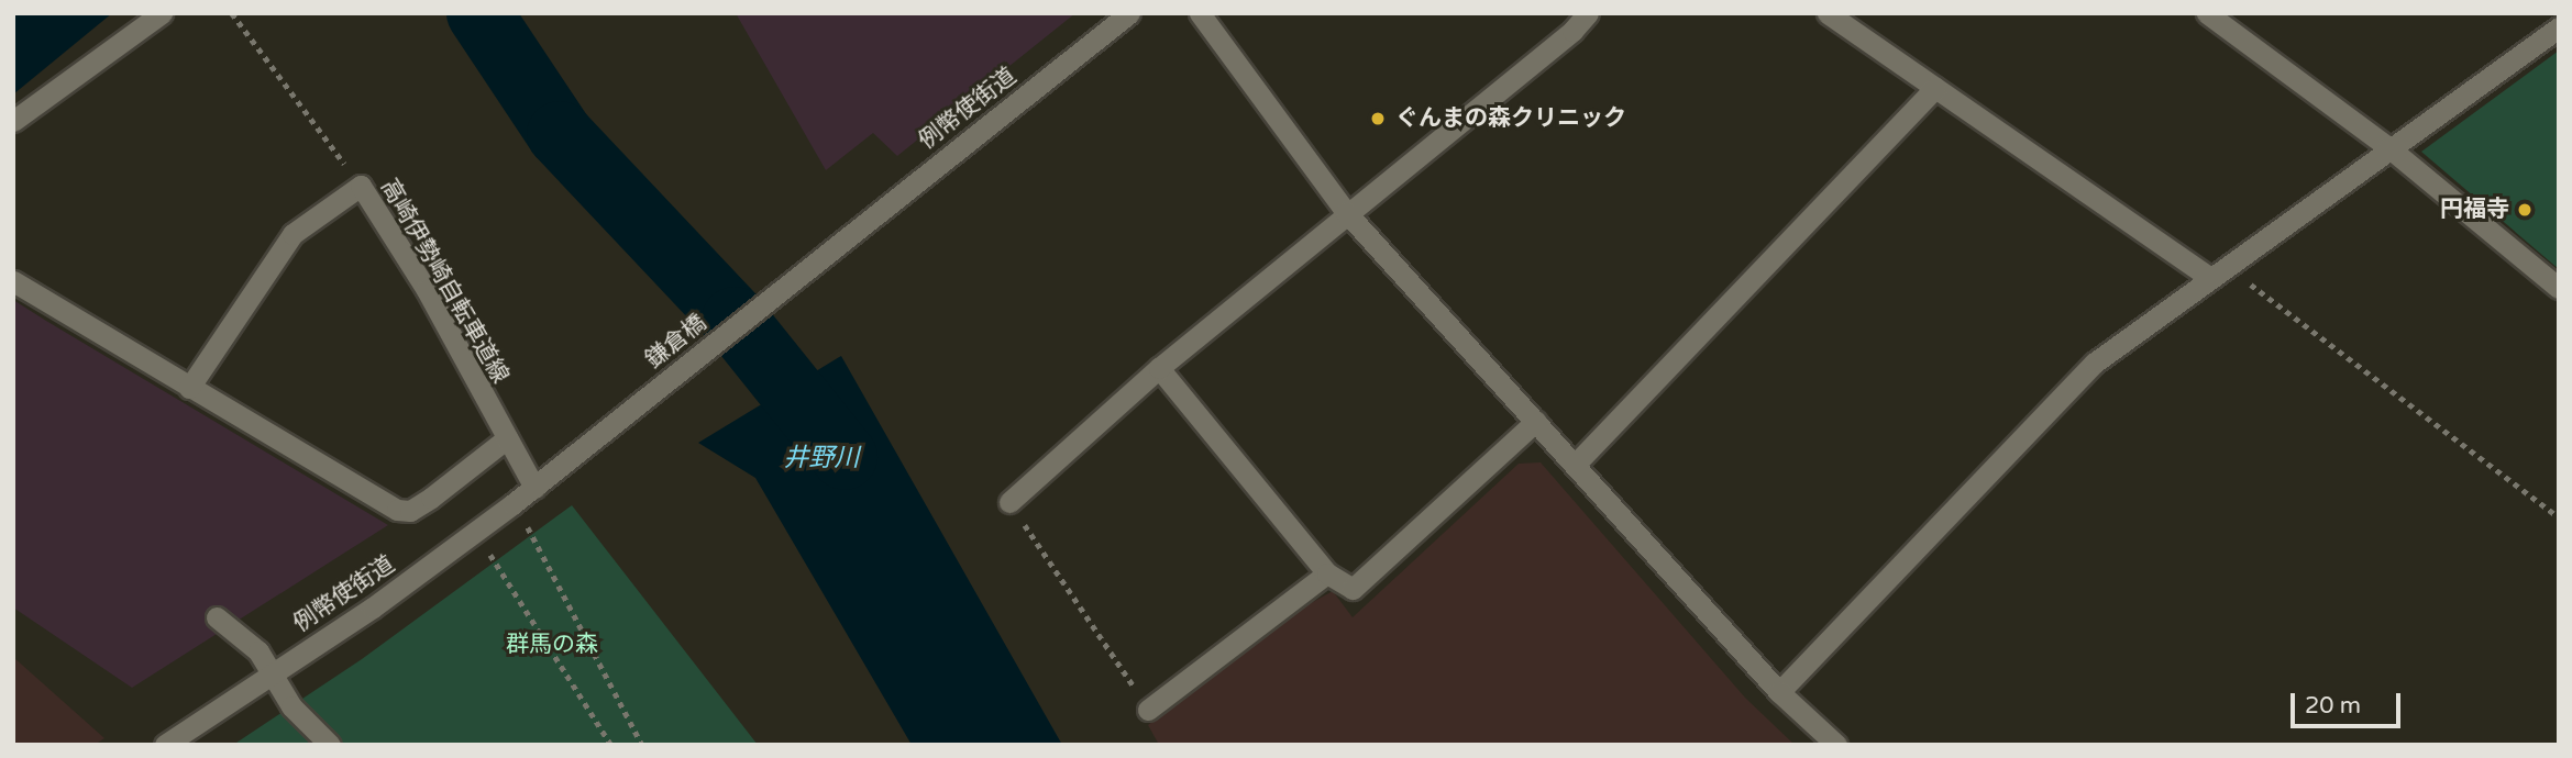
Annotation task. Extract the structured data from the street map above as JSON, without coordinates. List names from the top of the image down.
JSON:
{
  "streets": {
    "street": ["例幣使街道", "高崎伊勢崎自転車道線", "鎌倉橋"]
  },
  "crossings": [
    ["例幣使街道", "高崎伊勢崎自転車道線"],
    ["例幣使街道", "鎌倉橋"],
    ["高崎伊勢崎自転車道線", "鎌倉橋"]
  ],
  "water": ["井野川"],
  "parks": ["群馬の森"],
  "places": ["ぐんまの森クリニック", "円福寺"],
  "scale_bar": "20 m"
}
